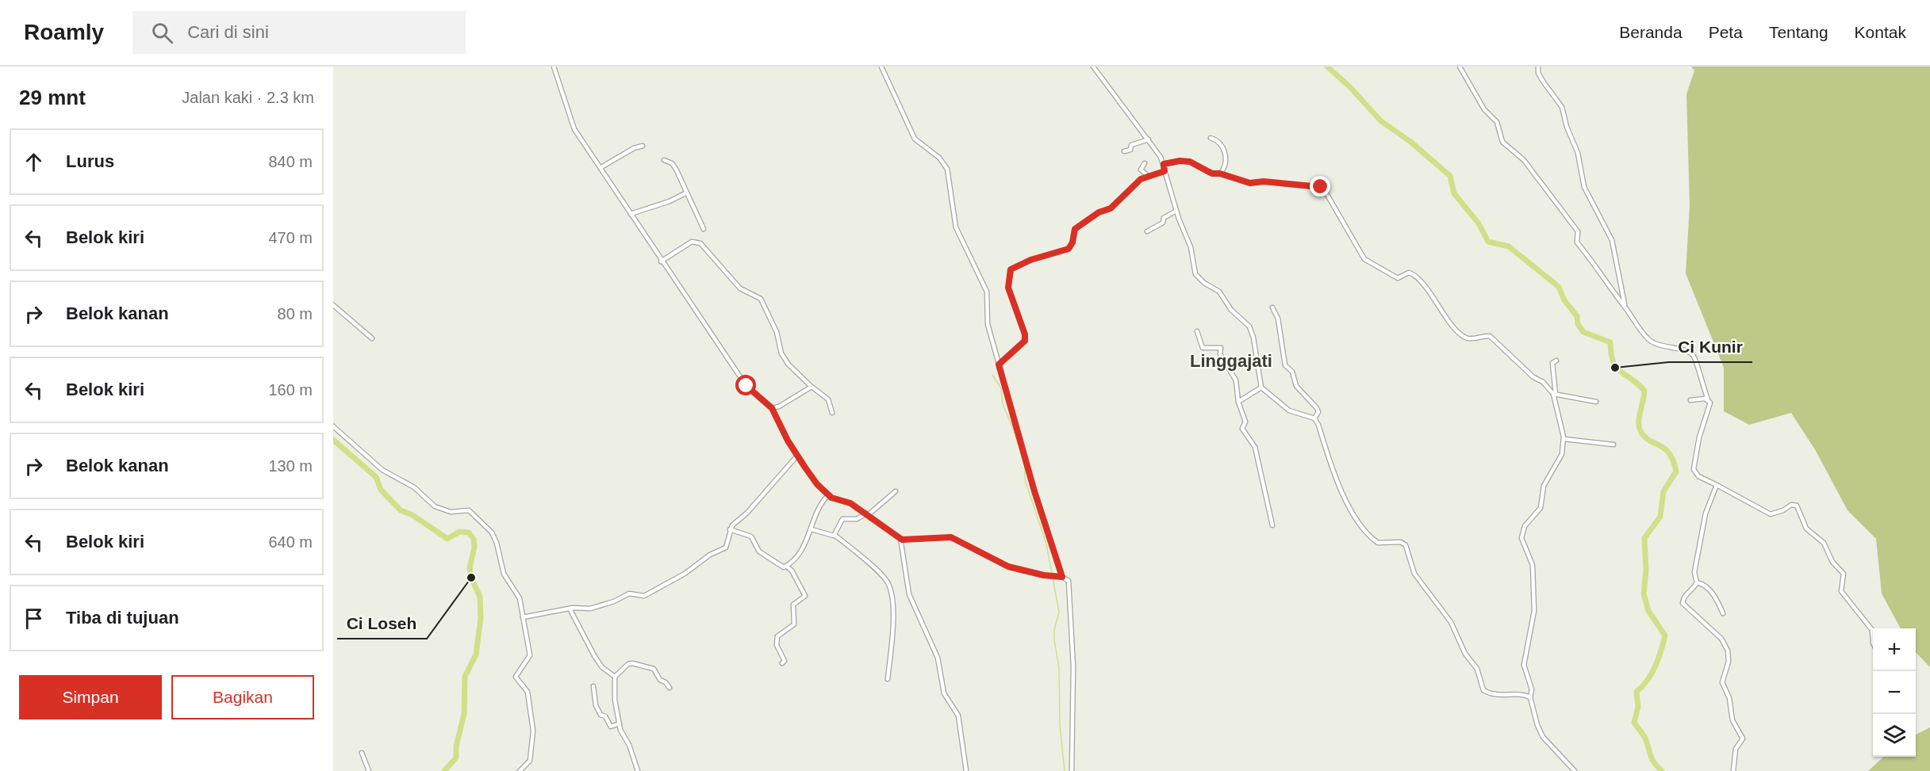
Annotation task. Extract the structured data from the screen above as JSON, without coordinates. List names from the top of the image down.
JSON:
{
  "districts": ["Linggajati"],
  "places": ["Ci Kunir", "Ci Loseh"],
  "page": {
    "header": "Roamly",
    "search": "Cari di sini",
    "nav": [
      "Beranda",
      "Peta",
      "Tentang",
      "Kontak"
    ],
    "heading": ["29 mnt", "Jalan kaki · 2.3 km"],
    "list": [
      ["Lurus", "840 m"],
      ["Belok kiri", "470 m"],
      ["Belok kanan", "80 m"],
      ["Belok kiri", "160 m"],
      ["Belok kanan", "130 m"],
      ["Belok kiri", "640 m"],
      "Tiba di tujuan"
    ],
    "map_buttons": ["+", "−"],
    "buttons": ["Simpan", "Bagikan"]
  }
}
